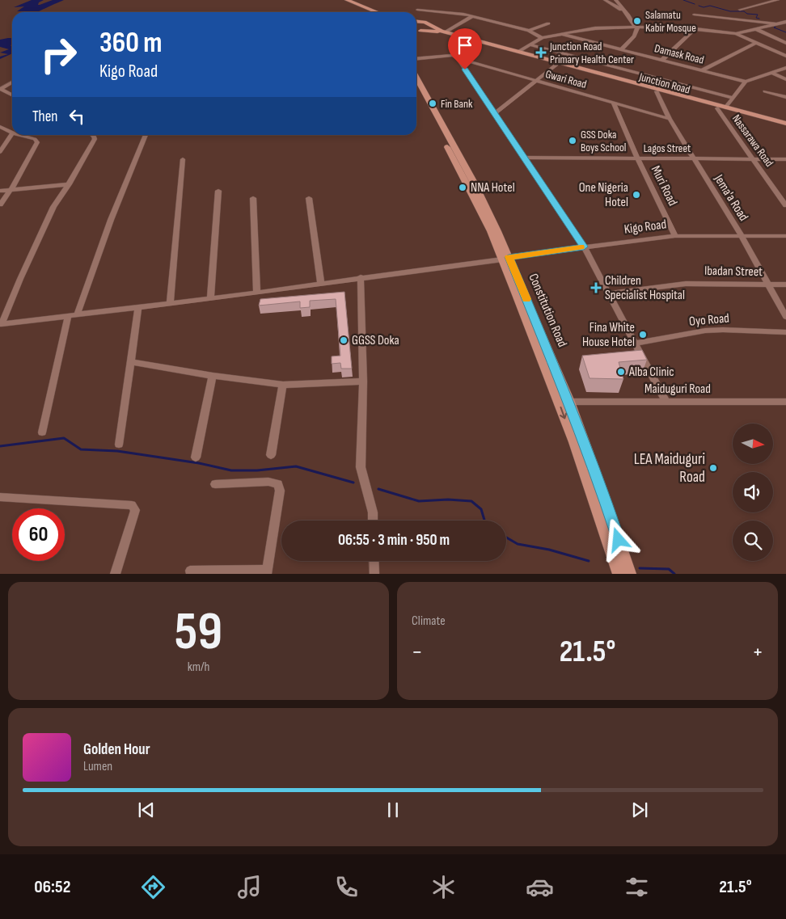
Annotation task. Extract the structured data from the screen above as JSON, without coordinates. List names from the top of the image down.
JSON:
{
  "streets": {
    "main road": ["Junction Road", "Constitution Road"],
    "street": [
      "Damask Road",
      "Gwari Road",
      "Nassarawa Road",
      "Lagos Street",
      "Muri Road",
      "Jema'a Road",
      "Kigo Road",
      "Ibadan Street",
      "Oyo Road",
      "Maiduguri Road"
    ]
  },
  "crossings": [
    ["Gwari Road", "Muri Road"],
    ["Gwari Road", "Jema'a Road"],
    ["Junction Road", "Nassarawa Road"],
    ["Junction Road", "Jema'a Road"],
    ["Nassarawa Road", "Lagos Street"],
    ["Lagos Street", "Muri Road"],
    ["Lagos Street", "Jema'a Road"],
    ["Muri Road", "Kigo Road"],
    ["Jema'a Road", "Kigo Road"],
    ["Jema'a Road", "Ibadan Street"],
    ["Kigo Road", "Constitution Road"],
    ["Constitution Road", "Maiduguri Road"]
  ],
  "places": {
    "other": [
      "Salamatu Kabir Mosque",
      "Fin Bank",
      "GSS Doka Boys School",
      "NNA Hotel",
      "One Nigeria Hotel",
      "Fina White House Hotel",
      "GGSS Doka",
      "Alba Clinic",
      "LEA Maiduguri Road"
    ],
    "health": ["Junction Road Primary Health Center", "Children Specialist Hospital"]
  },
  "north": "right",
  "page": {
    "turn": ["360 m", "Kigo Road"],
    "then": "Then",
    "limit": "60",
    "trip": "06:55 · 3 min · 950 m",
    "tile": [
      ["59", "km/h"],
      "Climate"
    ],
    "heat": ["−", "21.5°", "+"],
    "song": ["Golden Hour", "Lumen"],
    "tabs": ["06:52", "21.5°"]
  }
}
